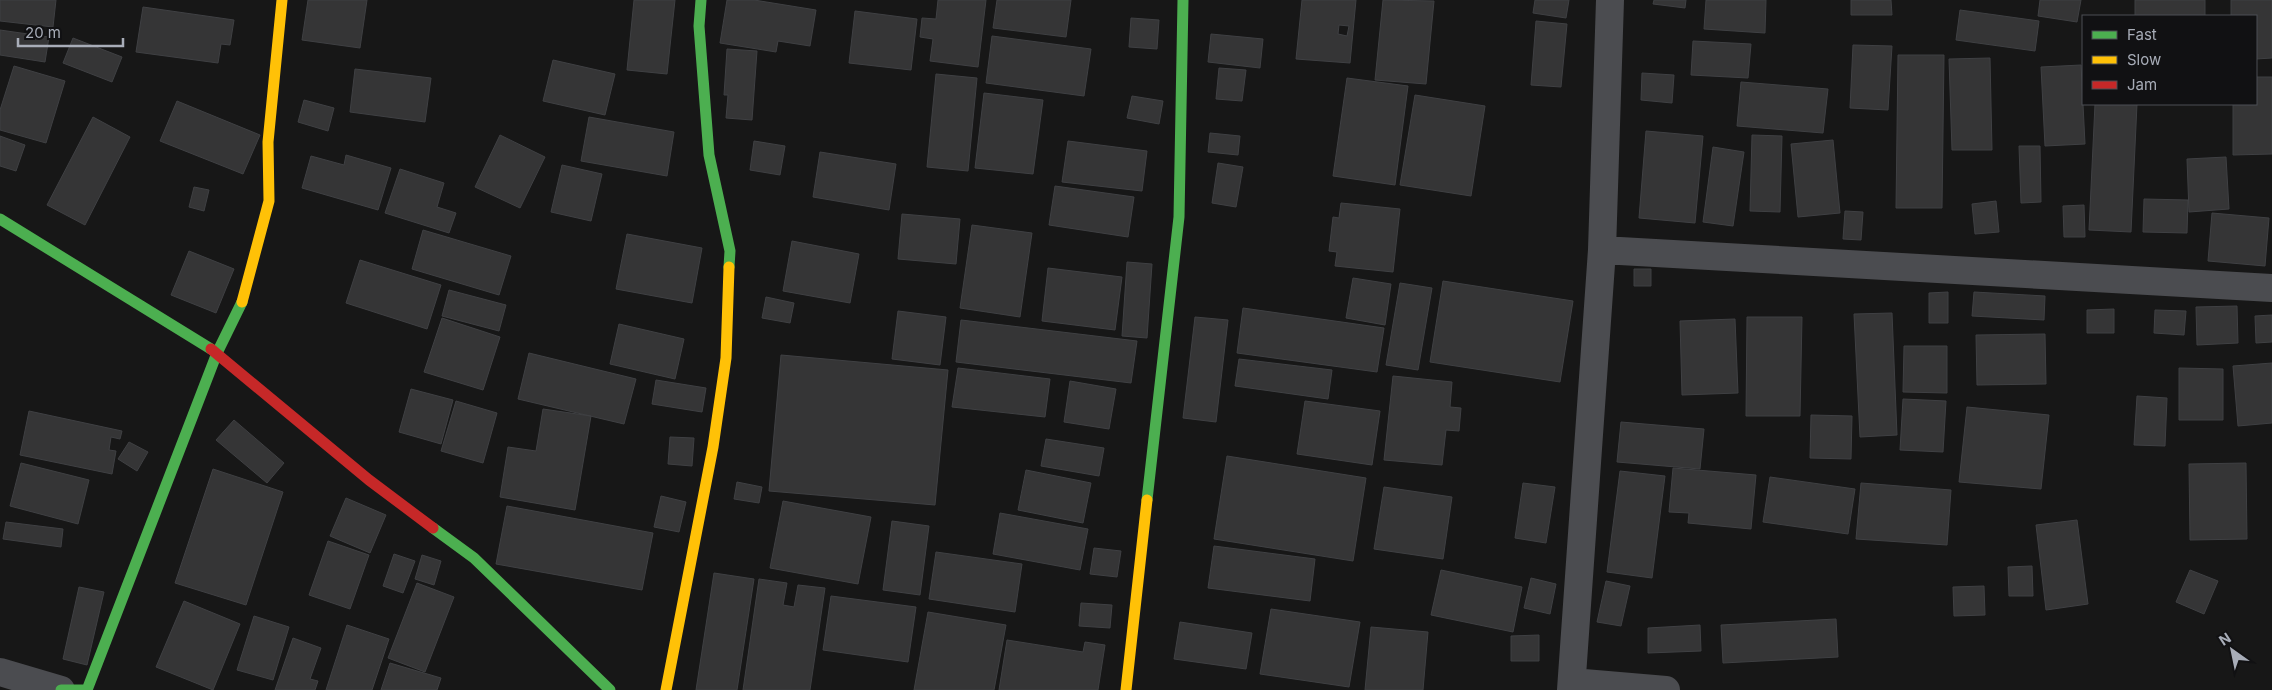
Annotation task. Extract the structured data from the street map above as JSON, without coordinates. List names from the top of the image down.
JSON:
{
  "legend": ["Fast", "Slow", "Jam"],
  "scale_bar": "20 m",
  "north": "top left"
}
